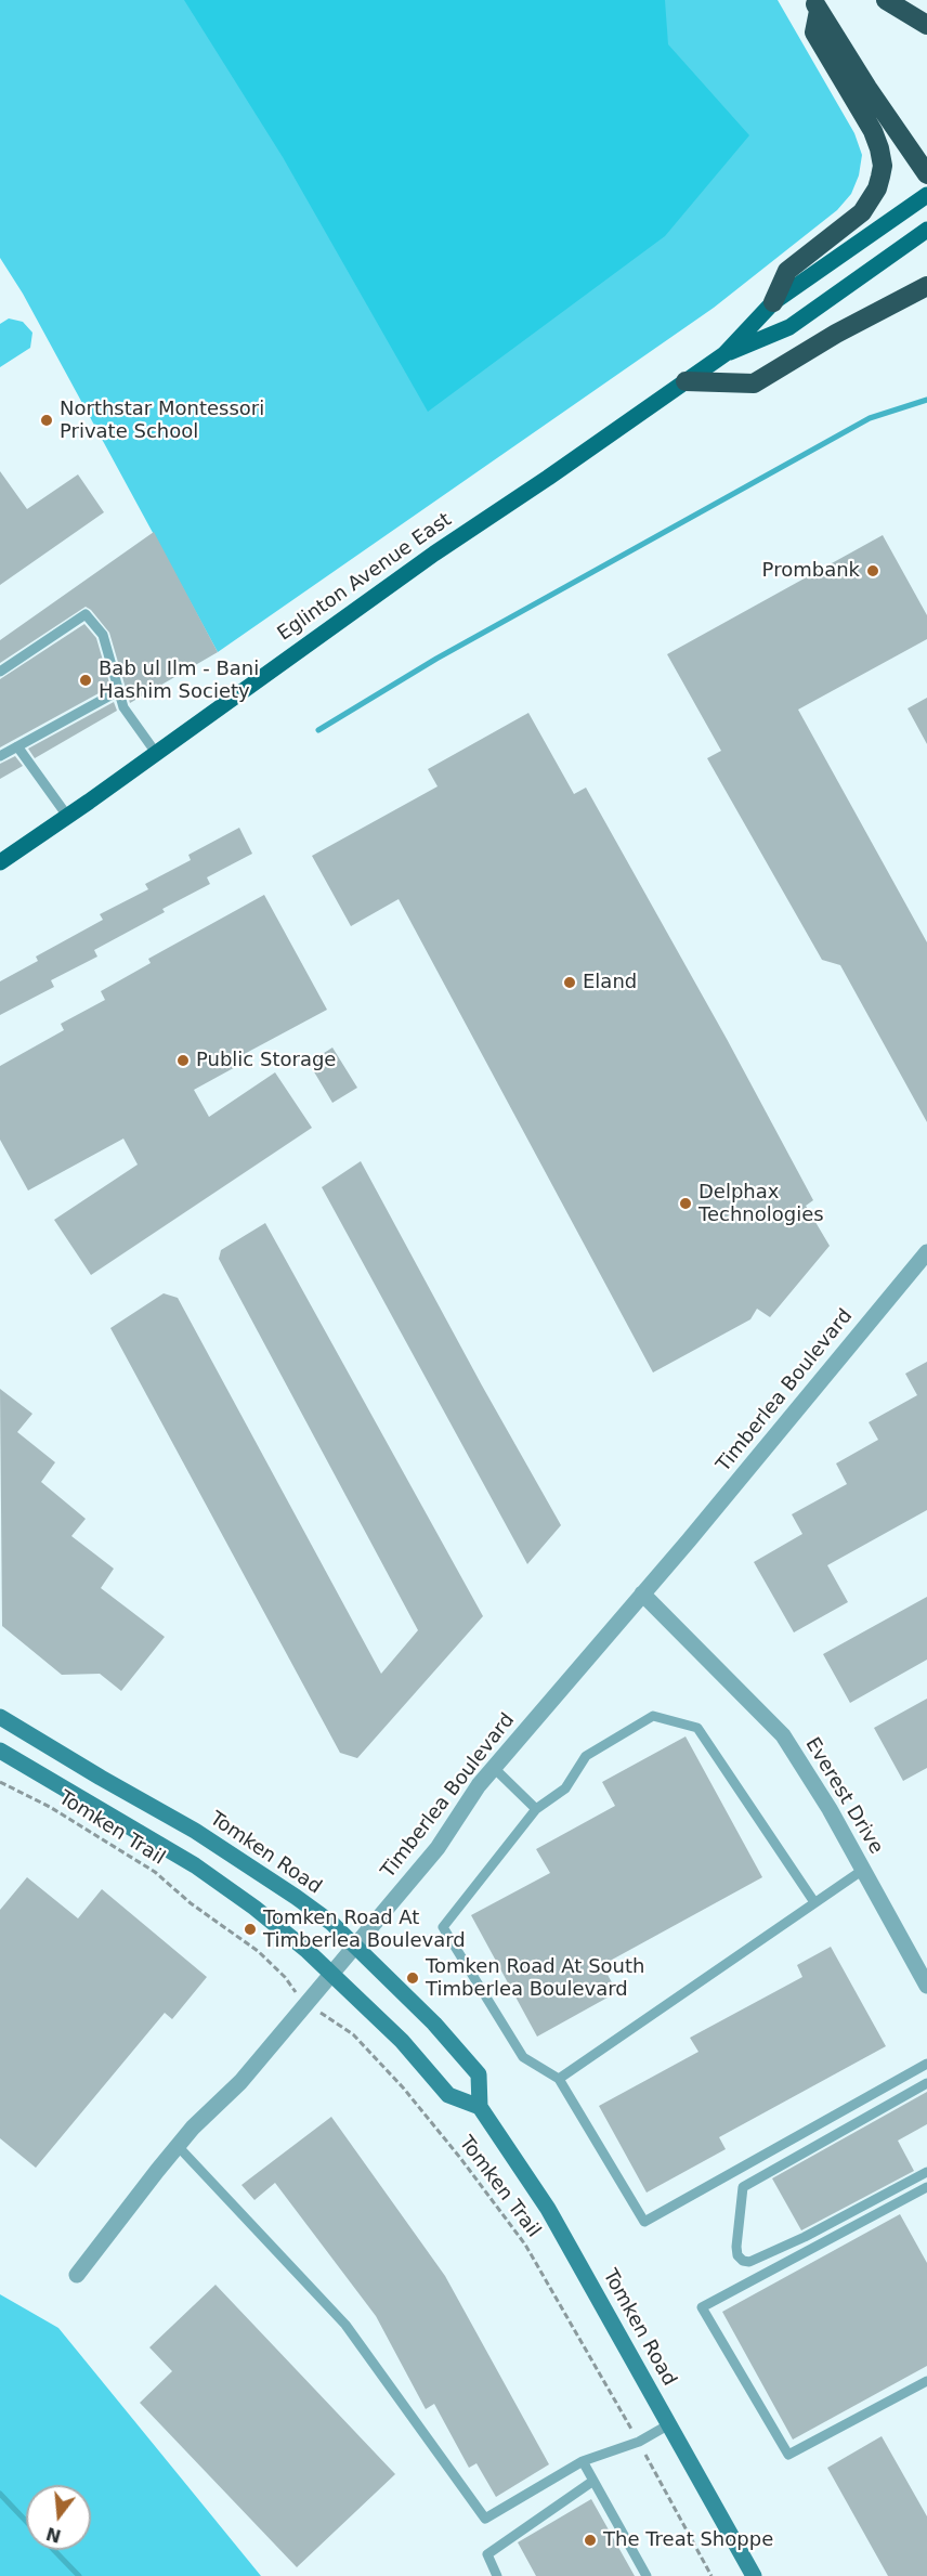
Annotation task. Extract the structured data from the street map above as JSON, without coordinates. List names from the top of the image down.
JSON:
{
  "streets": {
    "main road": ["Eglinton Avenue East", "Tomken Road"],
    "street": ["Timberlea Boulevard", "Everest Drive"],
    "path": ["Tomken Trail"]
  },
  "crossings": [
    ["Timberlea Boulevard", "Everest Drive"],
    ["Timberlea Boulevard", "Tomken Road"]
  ],
  "places": [
    "Northstar Montessori Private School",
    "Prombank",
    "Bab ul Ilm - Bani Hashim Society",
    "Eland",
    "Public Storage",
    "Delphax Technologies",
    "Tomken Road At Timberlea Boulevard",
    "Tomken Road At South Timberlea Boulevard",
    "The Treat Shoppe"
  ],
  "north": "bottom"
}
